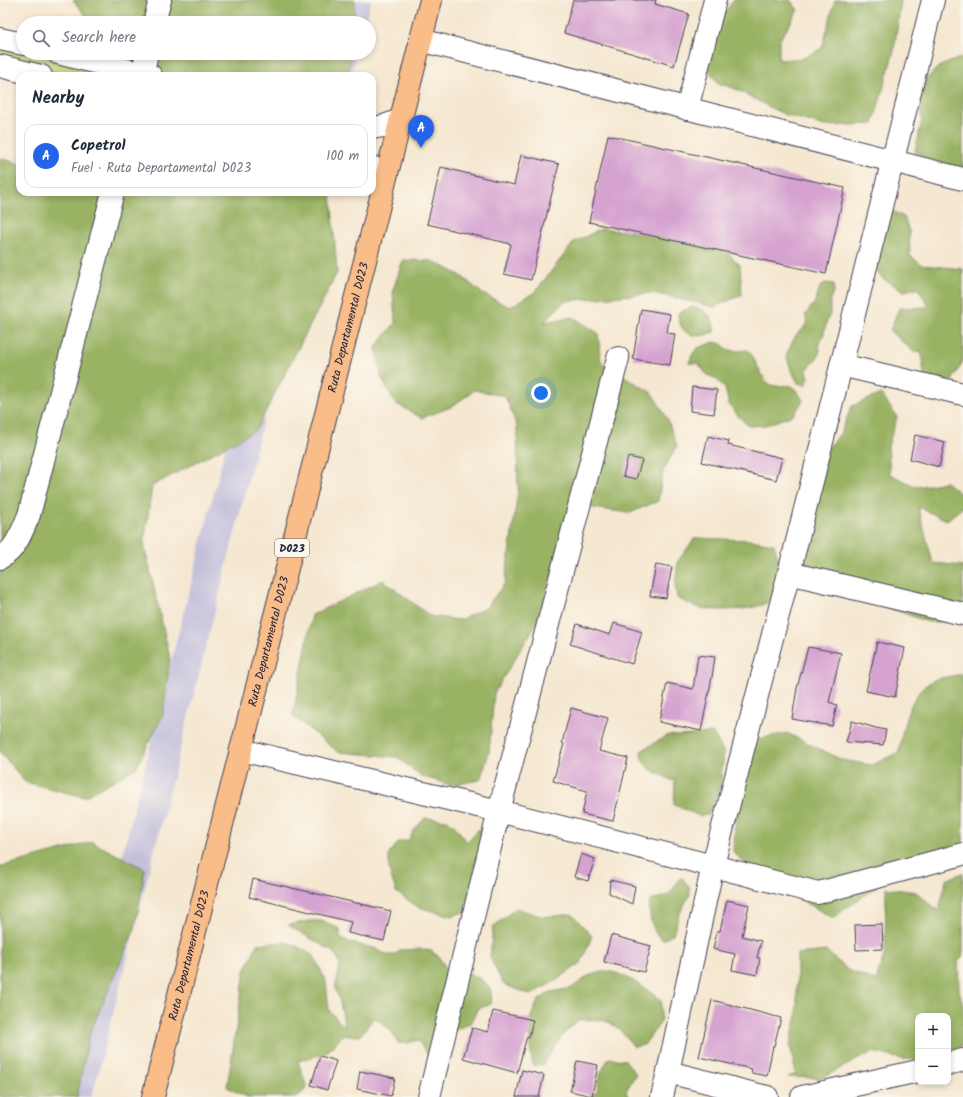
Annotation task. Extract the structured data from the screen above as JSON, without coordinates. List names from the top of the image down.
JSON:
{
  "streets": {
    "main road": ["Ruta Departamental D023", "D023"]
  },
  "page": {
    "search": "Search here",
    "heading": "Nearby",
    "pins": "A",
    "list": [
      {
        "mark": "A",
        "name": "Copetrol",
        "note": "Fuel · Ruta Departamental D023",
        "value": "100 m"
      }
    ],
    "map_buttons": ["+", "−"]
  }
}
